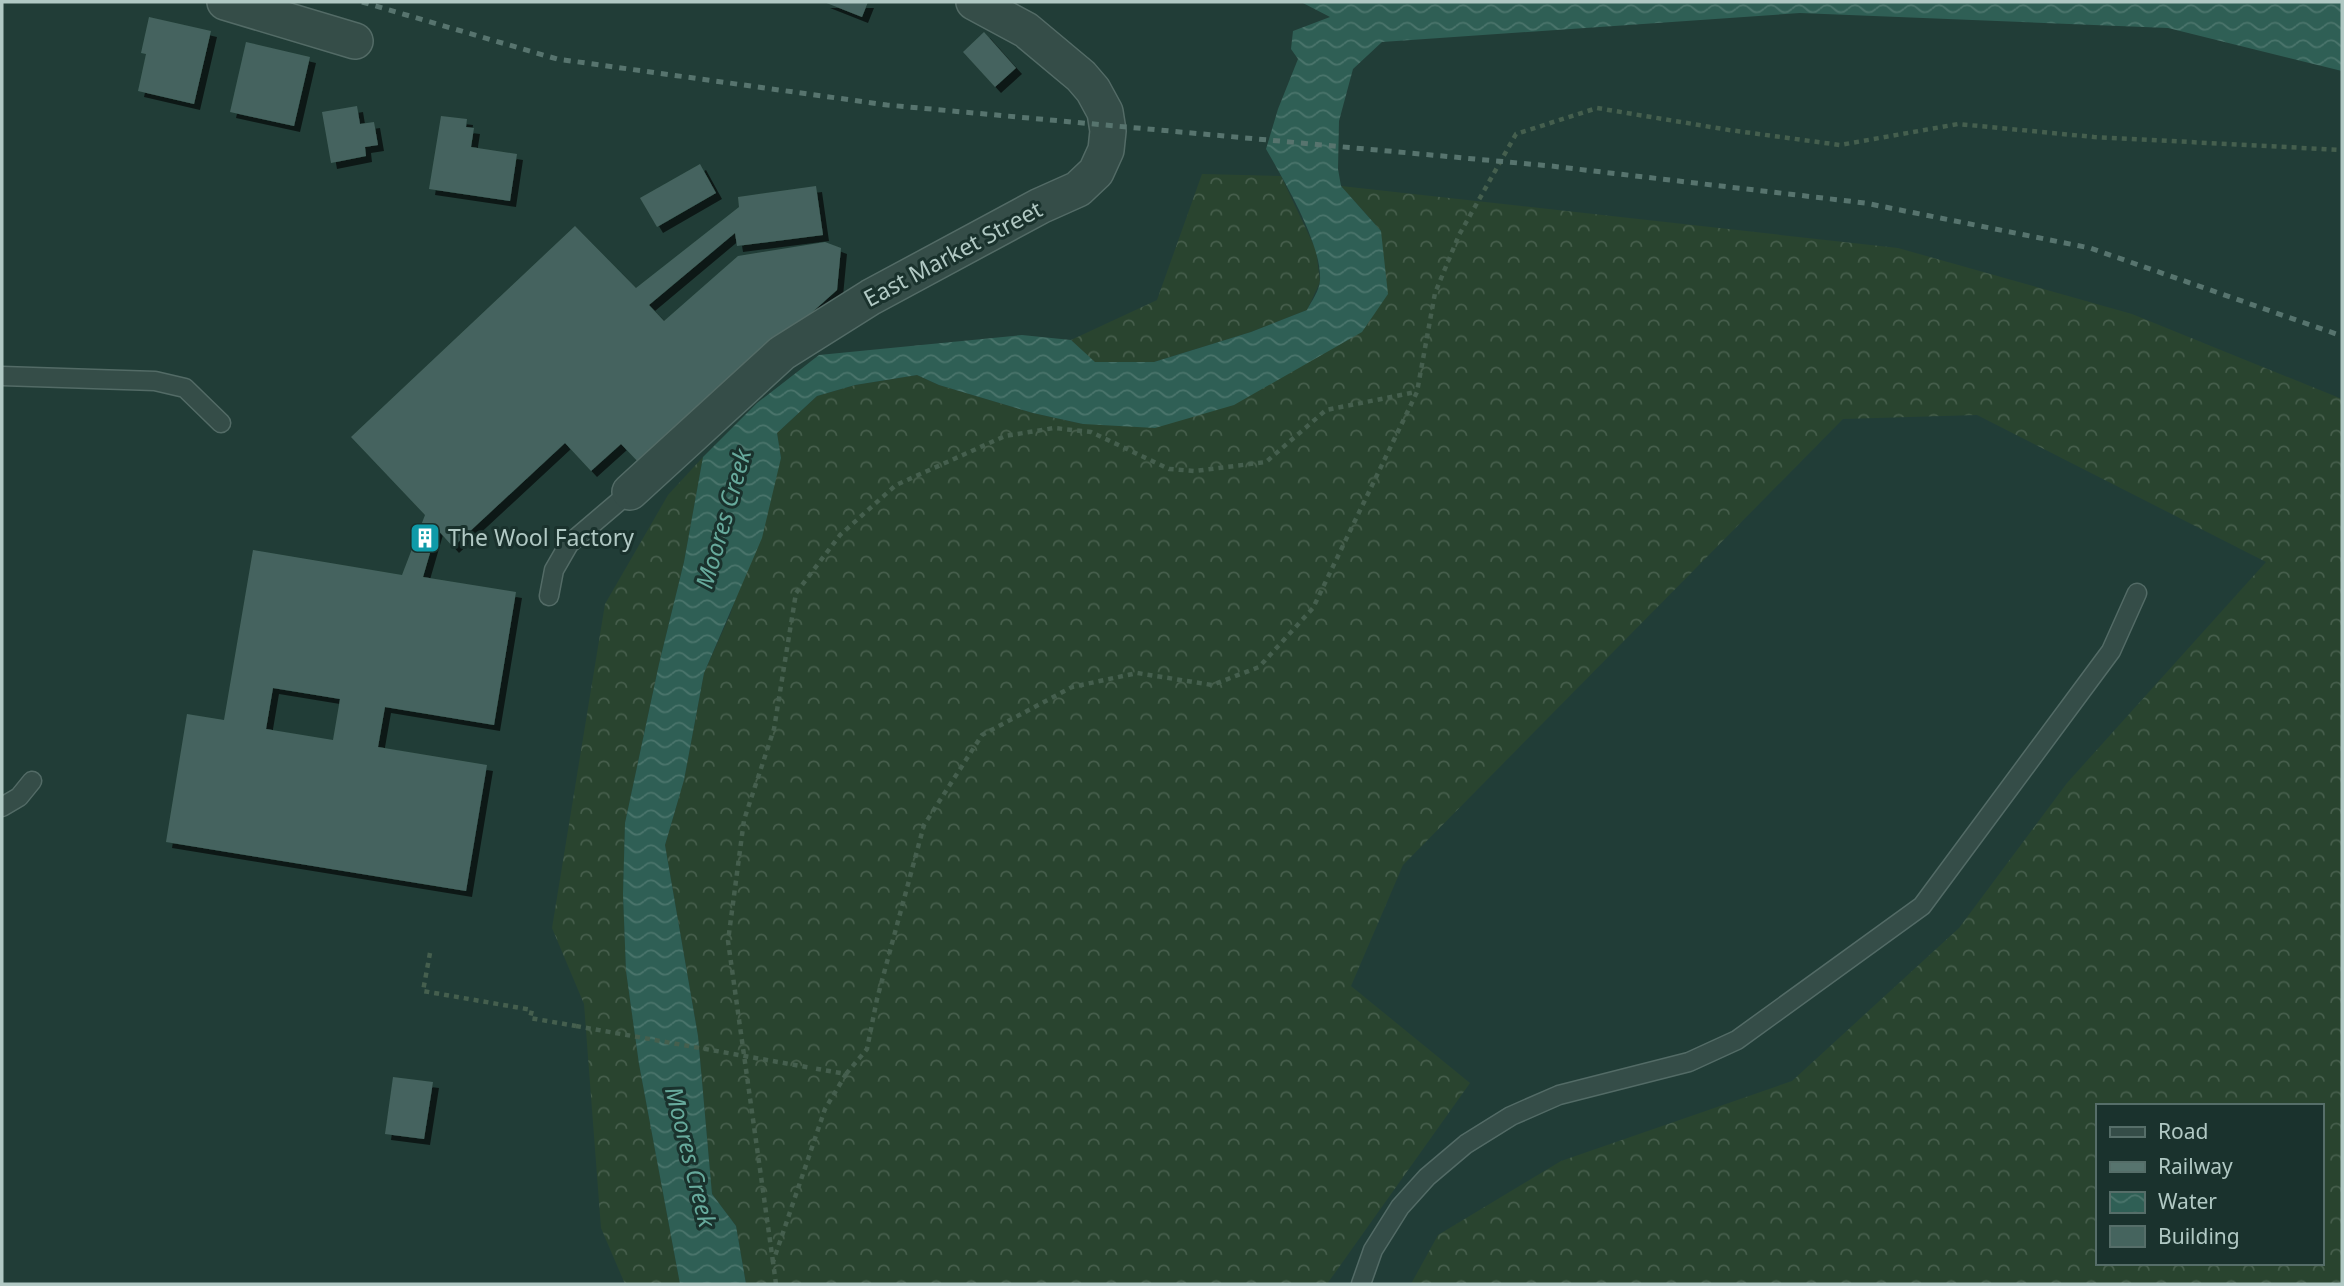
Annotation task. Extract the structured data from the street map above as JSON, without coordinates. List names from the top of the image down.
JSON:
{
  "streets": {
    "street": ["East Market Street"]
  },
  "water": ["Moores Creek"],
  "places": {
    "building": ["The Wool Factory"]
  },
  "legend": [
    "Road",
    "Railway",
    "Water",
    "Building"
  ]
}
